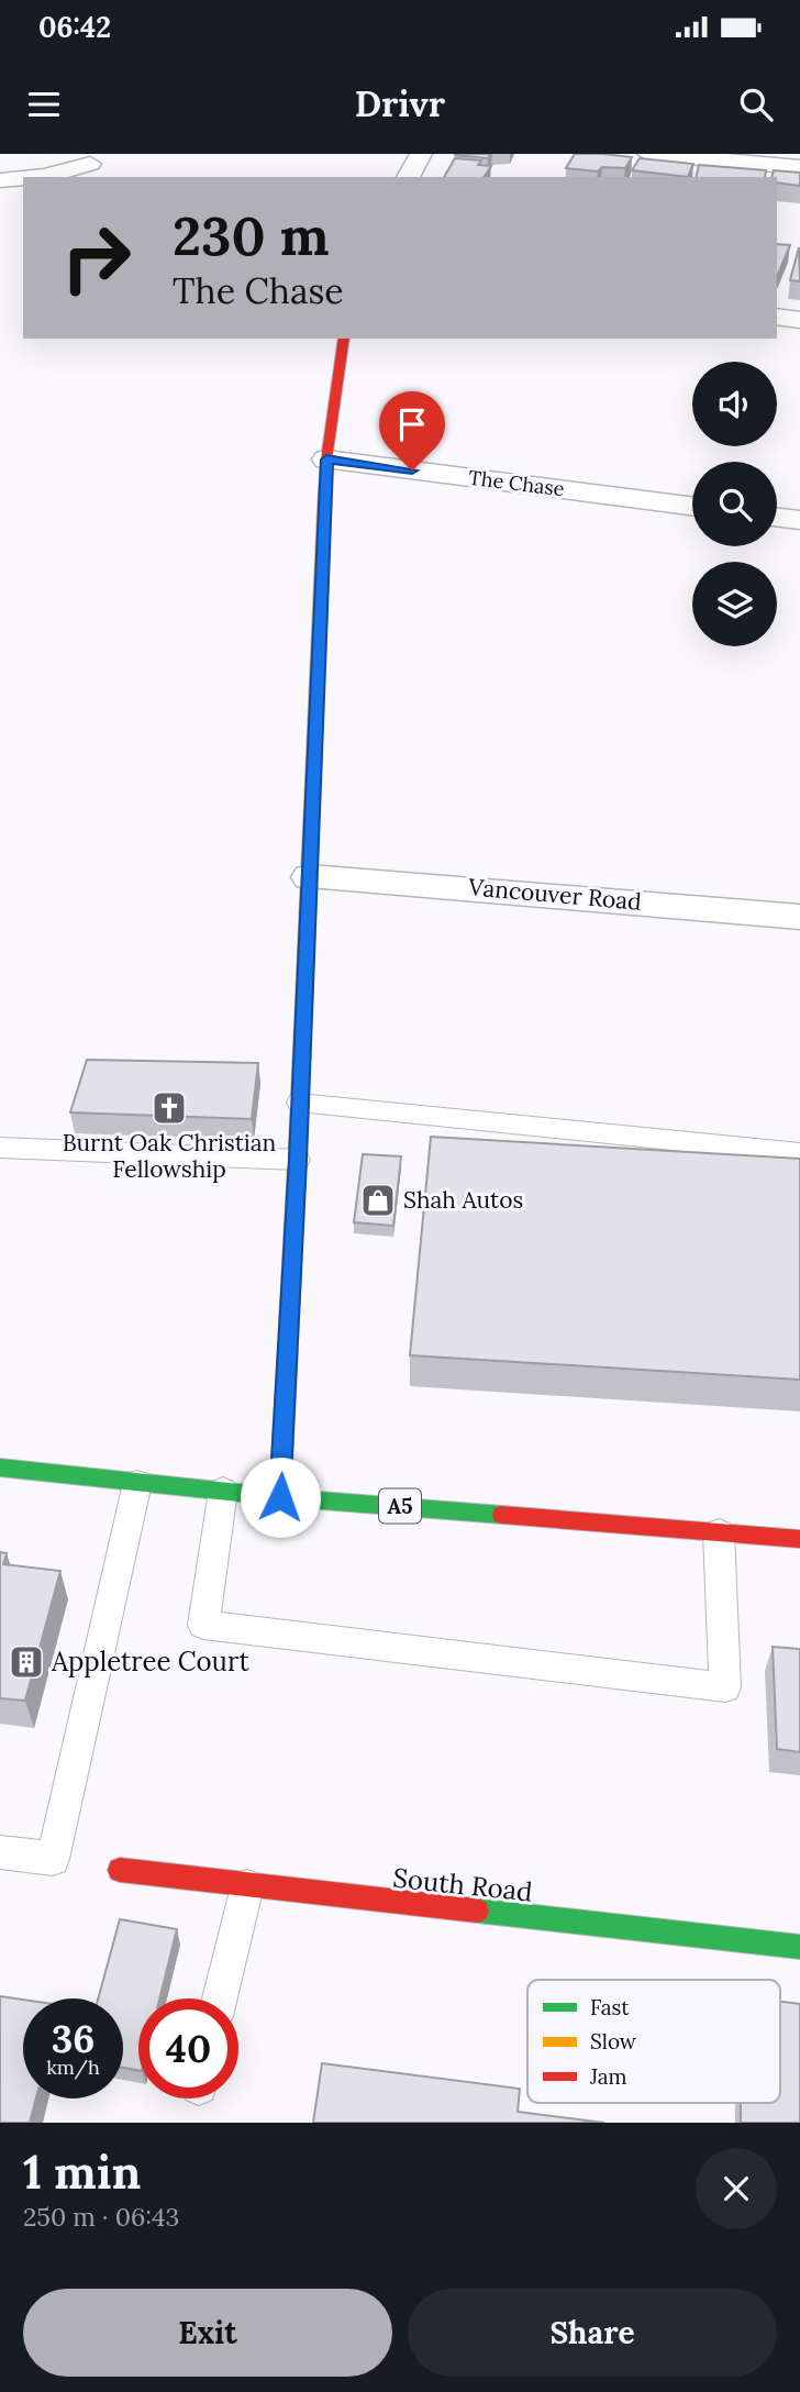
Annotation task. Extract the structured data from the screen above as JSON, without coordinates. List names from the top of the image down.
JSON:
{
  "streets": {
    "street": [
      "The Chase",
      "Vancouver Road",
      "A5",
      "South Road"
    ]
  },
  "places": {
    "church": ["Burnt Oak Christian Fellowship"],
    "shop": ["Shah Autos"],
    "building": ["Appletree Court"]
  },
  "legend": ["Fast", "Slow", "Jam"],
  "page": {
    "status": "06:42",
    "header": "Drivr",
    "turn": ["230 m", "The Chase"],
    "speed": "36 km/h",
    "limit": "40",
    "heading": ["1 min", "250 m · 06:43"],
    "buttons": ["Exit", "Share"]
  }
}
